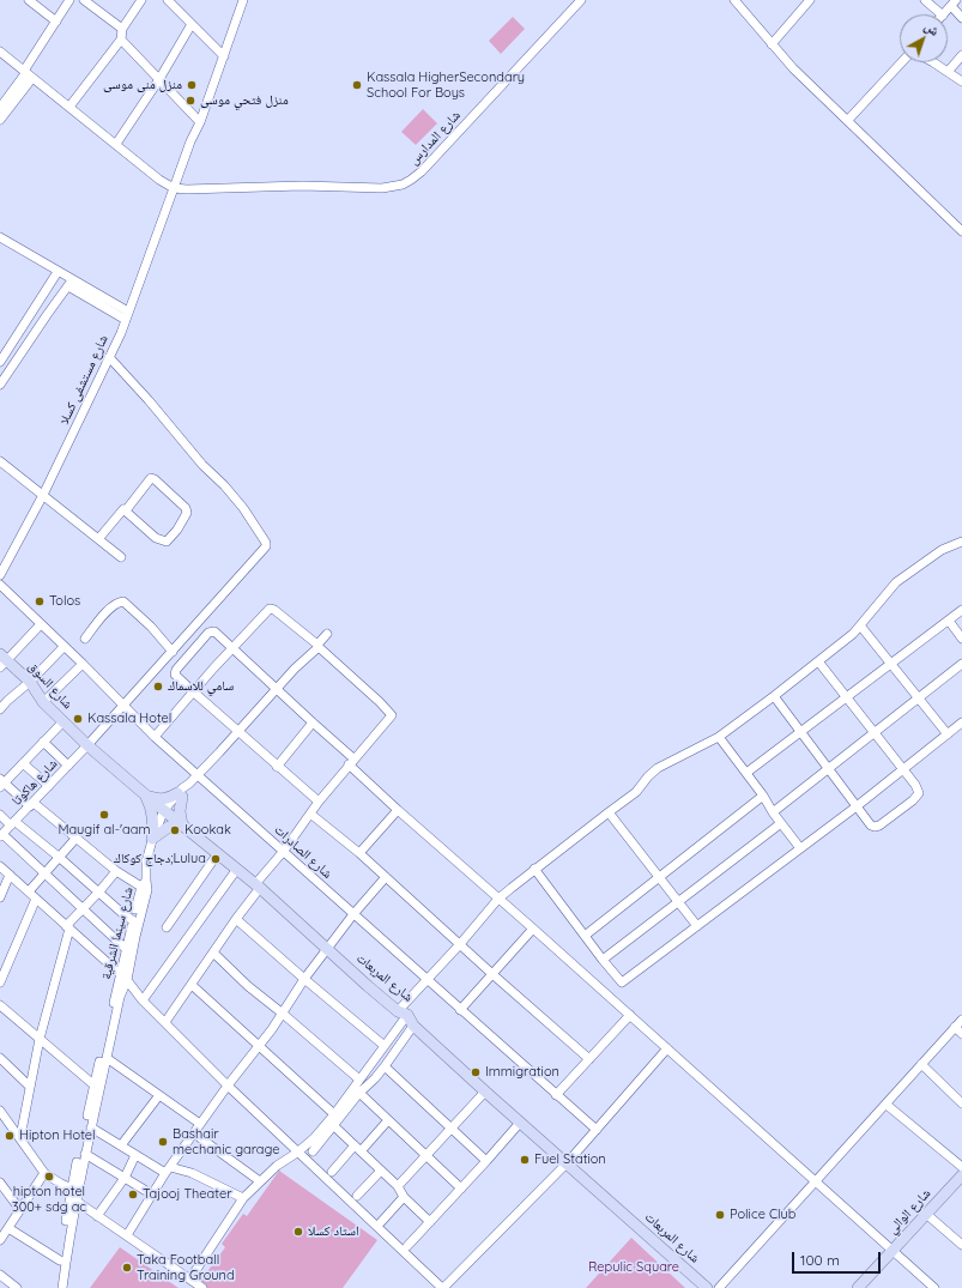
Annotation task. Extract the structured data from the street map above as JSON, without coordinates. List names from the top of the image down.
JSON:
{
  "streets": {
    "main road": ["شارع السوق", "شارع المربعات", "شارع الوالي"],
    "street": [
      "شارع المدارس",
      "شارع مستشفى كسلا",
      "شارع هاكوتا",
      "شارع الصادرات",
      "شارع سينما الشرقية"
    ]
  },
  "crossings": [
    ["شارع المدارس", "شارع مستشفى كسلا"],
    ["شارع مستشفى كسلا", "شارع هاكوتا"],
    ["شارع السوق", "شارع هاكوتا"],
    ["شارع السوق", "شارع المربعات"],
    ["شارع هاكوتا", "شارع الصادرات"]
  ],
  "parks": ["Repulic Square"],
  "places": [
    "منزل منى موسى",
    "Kassala HigherSecondary School For Boys",
    "منزل فتحي موسى",
    "Tolos",
    "سامي للاسماك",
    "Kassala Hotel",
    "Maugif al-'aam",
    "Kookak",
    "دجاج كوكاك;Lulua",
    "Immigration",
    "Hipton Hotel",
    "Bashair mechanic garage",
    "Fuel Station",
    "hipton hotel 300+ sdg ac",
    "Tajooj Theater",
    "Police Club",
    "استاد كسلا",
    "Taka Football Training Ground"
  ],
  "scale_bar": "100 m",
  "north": "top right"
}
